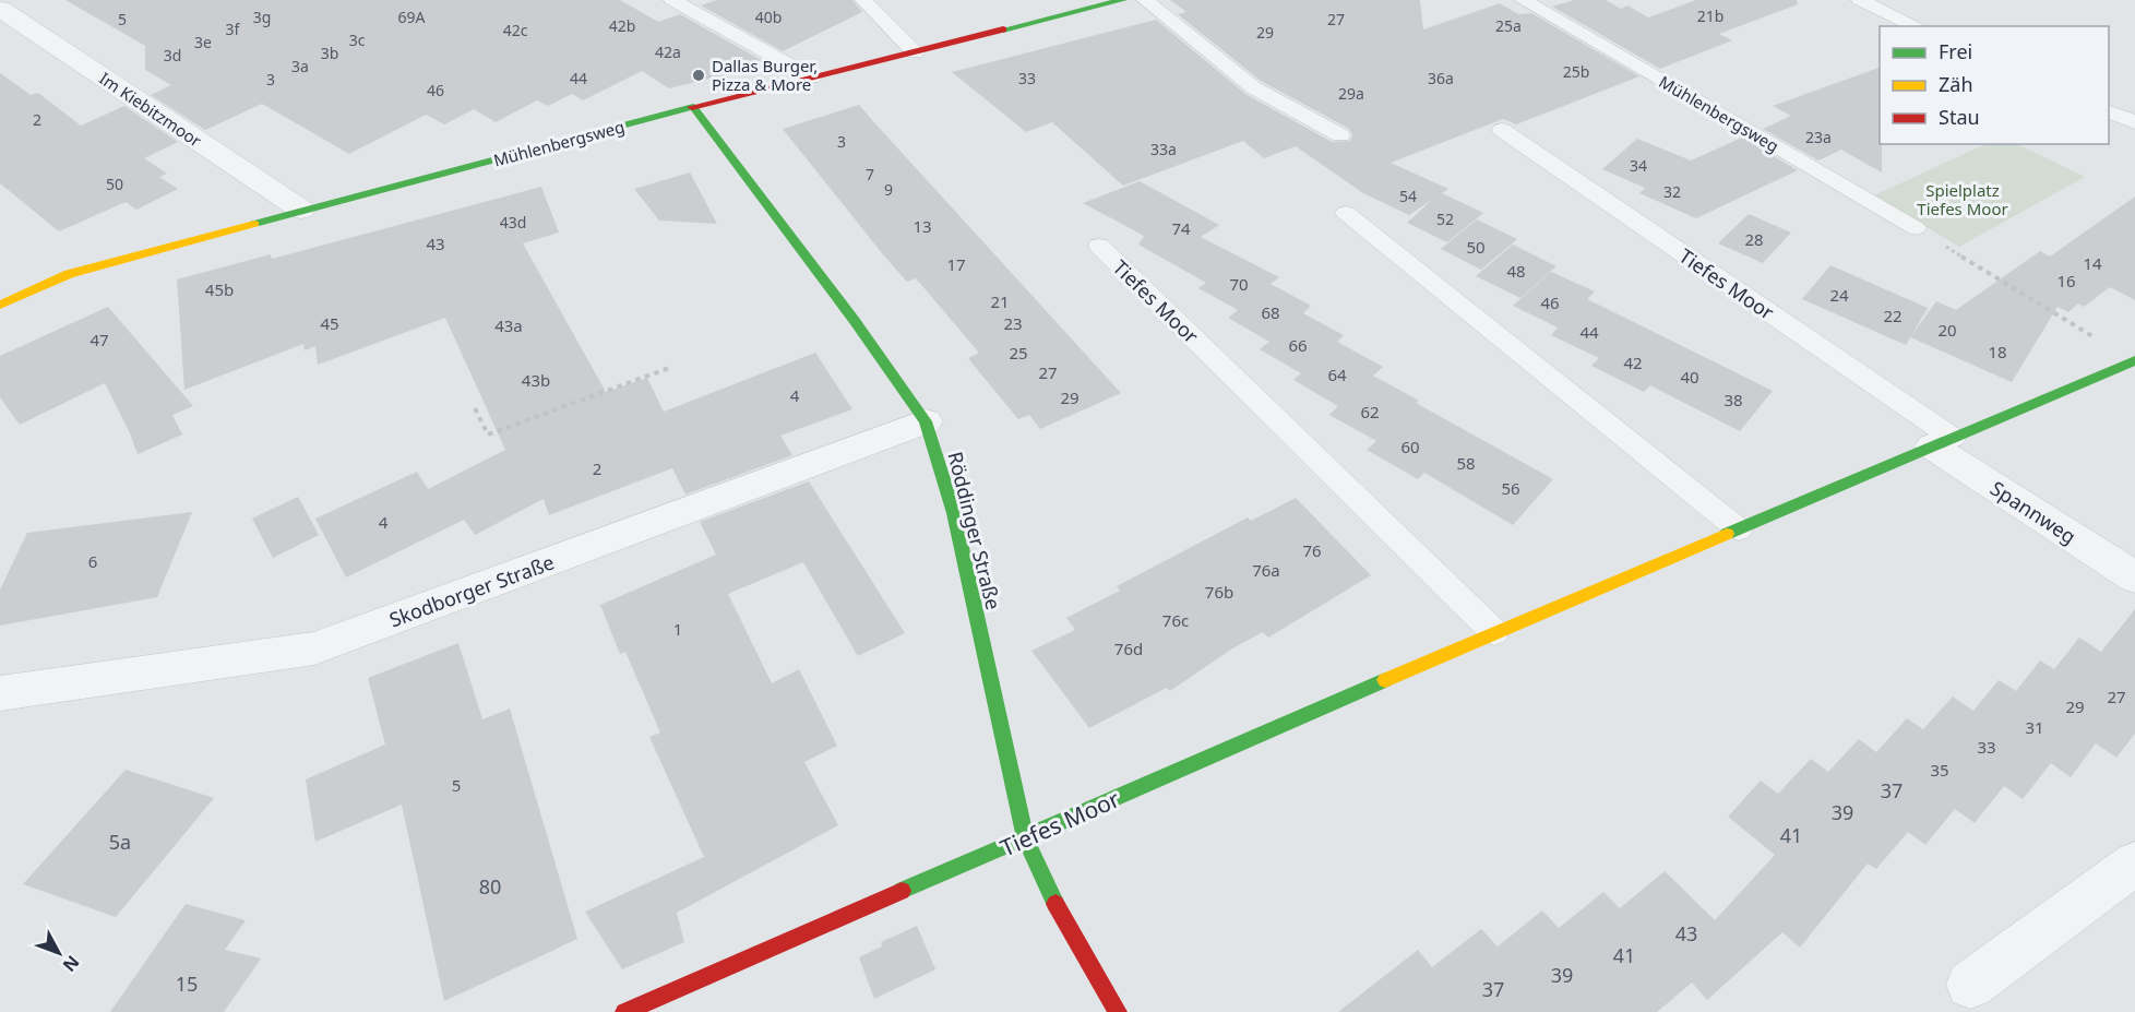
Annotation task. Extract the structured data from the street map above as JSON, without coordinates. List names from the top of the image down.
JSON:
{
  "streets": {
    "street": [
      "Im Kiebitzmoor",
      "Mühlenbergsweg",
      "Tiefes Moor",
      "Spannweg",
      "Röddinger Straße",
      "Skodborger Straße"
    ]
  },
  "crossings": [
    ["Im Kiebitzmoor", "Mühlenbergsweg"],
    ["Mühlenbergsweg", "Röddinger Straße"],
    ["Tiefes Moor", "Spannweg"],
    ["Tiefes Moor", "Röddinger Straße"],
    ["Röddinger Straße", "Skodborger Straße"]
  ],
  "parks": ["Spielplatz Tiefes Moor"],
  "places": ["Dallas Burger, Pizza & More"],
  "house_numbers": [
    "21b",
    "3g",
    "69A",
    "40b",
    "5",
    "27",
    "42b",
    "25a",
    "3f",
    "42c",
    "29",
    "3c",
    "3e",
    "42a",
    "3b",
    "3d",
    "3a",
    "25b",
    "44",
    "33",
    "36a",
    "3",
    "46",
    "29a",
    "2",
    "23a",
    "3",
    "33a",
    "34",
    "7",
    "50",
    "9",
    "32",
    "54",
    "52",
    "43d",
    "13",
    "74",
    "28",
    "43",
    "50",
    "14",
    "17",
    "48",
    "16",
    "70",
    "45b",
    "24",
    "21",
    "46",
    "68",
    "22",
    "45",
    "23",
    "43a",
    "20",
    "44",
    "47",
    "66",
    "18",
    "25",
    "42",
    "27",
    "64",
    "40",
    "43b",
    "4",
    "29",
    "38",
    "62",
    "60",
    "58",
    "2",
    "56",
    "4",
    "76",
    "6",
    "76a",
    "76b",
    "76c",
    "1",
    "76d",
    "27",
    "29",
    "31",
    "33",
    "35",
    "5",
    "37",
    "39",
    "41",
    "5a",
    "80",
    "43",
    "41",
    "39",
    "15",
    "37"
  ],
  "legend": ["Frei", "Zäh", "Stau"],
  "north": "bottom right"
}
